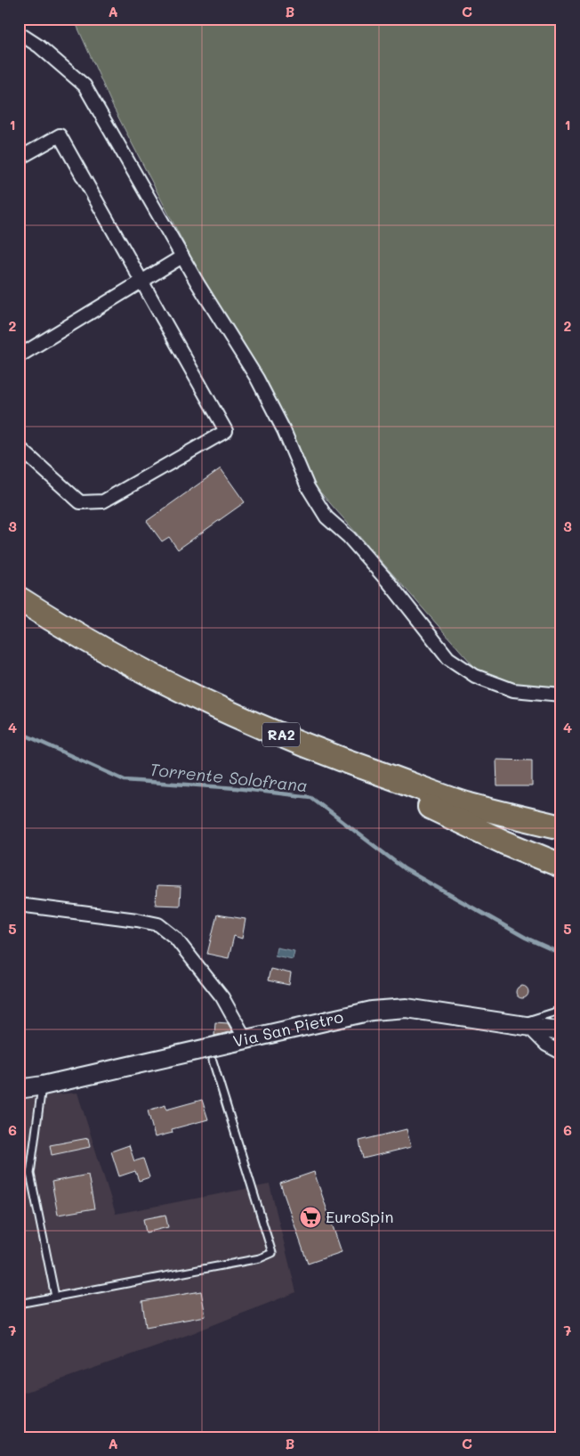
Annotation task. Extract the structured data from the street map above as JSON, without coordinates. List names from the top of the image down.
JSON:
{
  "streets": {
    "highway": ["RA2"],
    "street": ["Via San Pietro"]
  },
  "water": ["Torrente Solofrana"],
  "places": {
    "supermarket": ["EuroSpin"]
  },
  "grid": {
    "columns": ["A", "B", "C"],
    "rows": [
      "1",
      "2",
      "3",
      "4",
      "5",
      "6",
      "7"
    ]
  }
}
